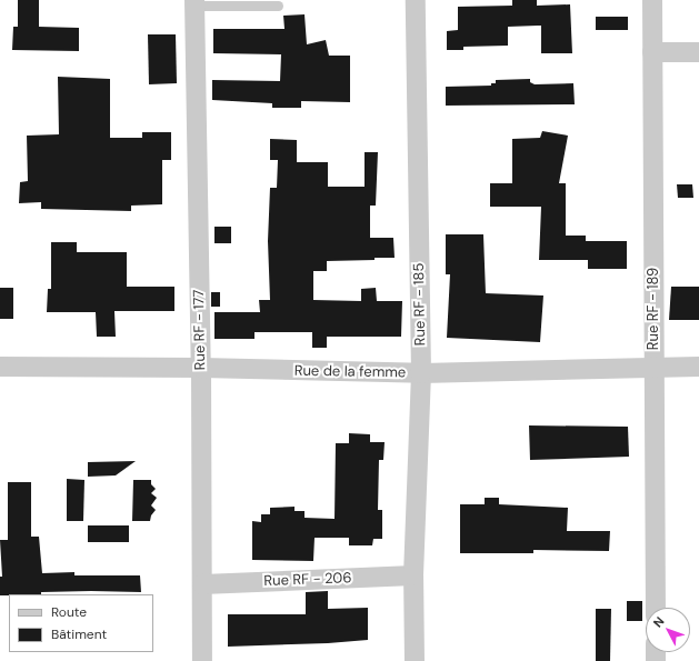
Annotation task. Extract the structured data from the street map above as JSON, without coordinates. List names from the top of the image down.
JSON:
{
  "streets": {
    "street": [
      "Rue RF - 185",
      "Rue RF - 189",
      "Rue RF - 177",
      "Rue de la femme",
      "Rue RF - 206"
    ]
  },
  "crossings": [
    ["Rue RF - 185", "Rue de la femme"],
    ["Rue RF - 185", "Rue RF - 206"],
    ["Rue RF - 189", "Rue de la femme"],
    ["Rue RF - 177", "Rue de la femme"],
    ["Rue RF - 177", "Rue RF - 206"]
  ],
  "legend": ["Route", "Bâtiment"],
  "north": "top left"
}
